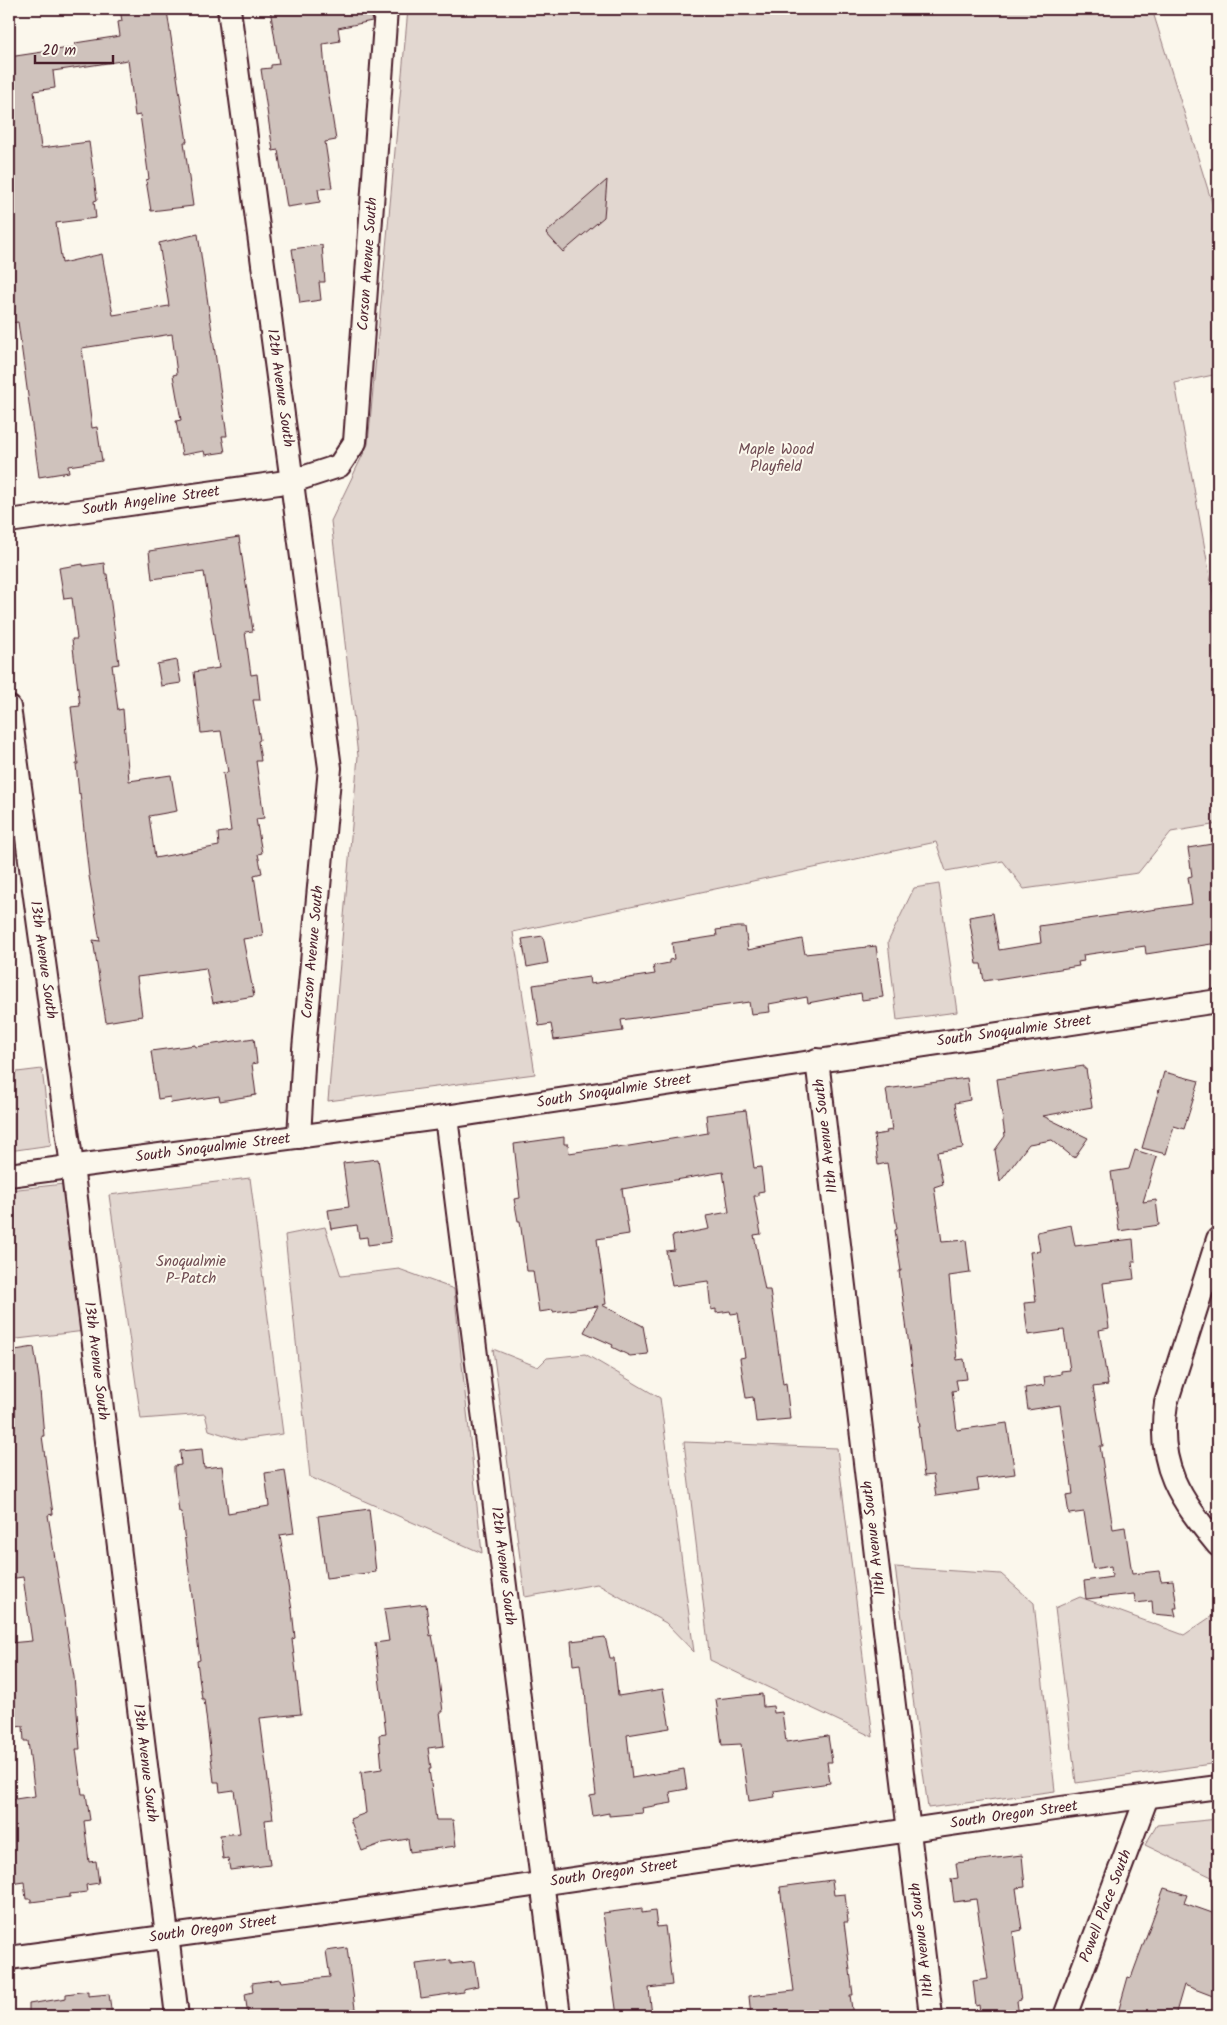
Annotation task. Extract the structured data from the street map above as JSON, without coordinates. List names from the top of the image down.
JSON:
{
  "streets": {
    "street": [
      "Corson Avenue South",
      "12th Avenue South",
      "South Angeline Street",
      "13th Avenue South",
      "South Snoqualmie Street",
      "11th Avenue South",
      "South Oregon Street",
      "Powell Place South"
    ]
  },
  "crossings": [
    ["Corson Avenue South", "12th Avenue South"],
    ["Corson Avenue South", "South Angeline Street"],
    ["Corson Avenue South", "South Snoqualmie Street"],
    ["12th Avenue South", "South Angeline Street"],
    ["12th Avenue South", "South Snoqualmie Street"],
    ["12th Avenue South", "South Oregon Street"],
    ["13th Avenue South", "South Snoqualmie Street"],
    ["13th Avenue South", "South Oregon Street"],
    ["South Snoqualmie Street", "11th Avenue South"],
    ["11th Avenue South", "South Oregon Street"],
    ["South Oregon Street", "Powell Place South"]
  ],
  "parks": ["Maple Wood Playfield", "Snoqualmie P-Patch"],
  "scale_bar": "20 m"
}
